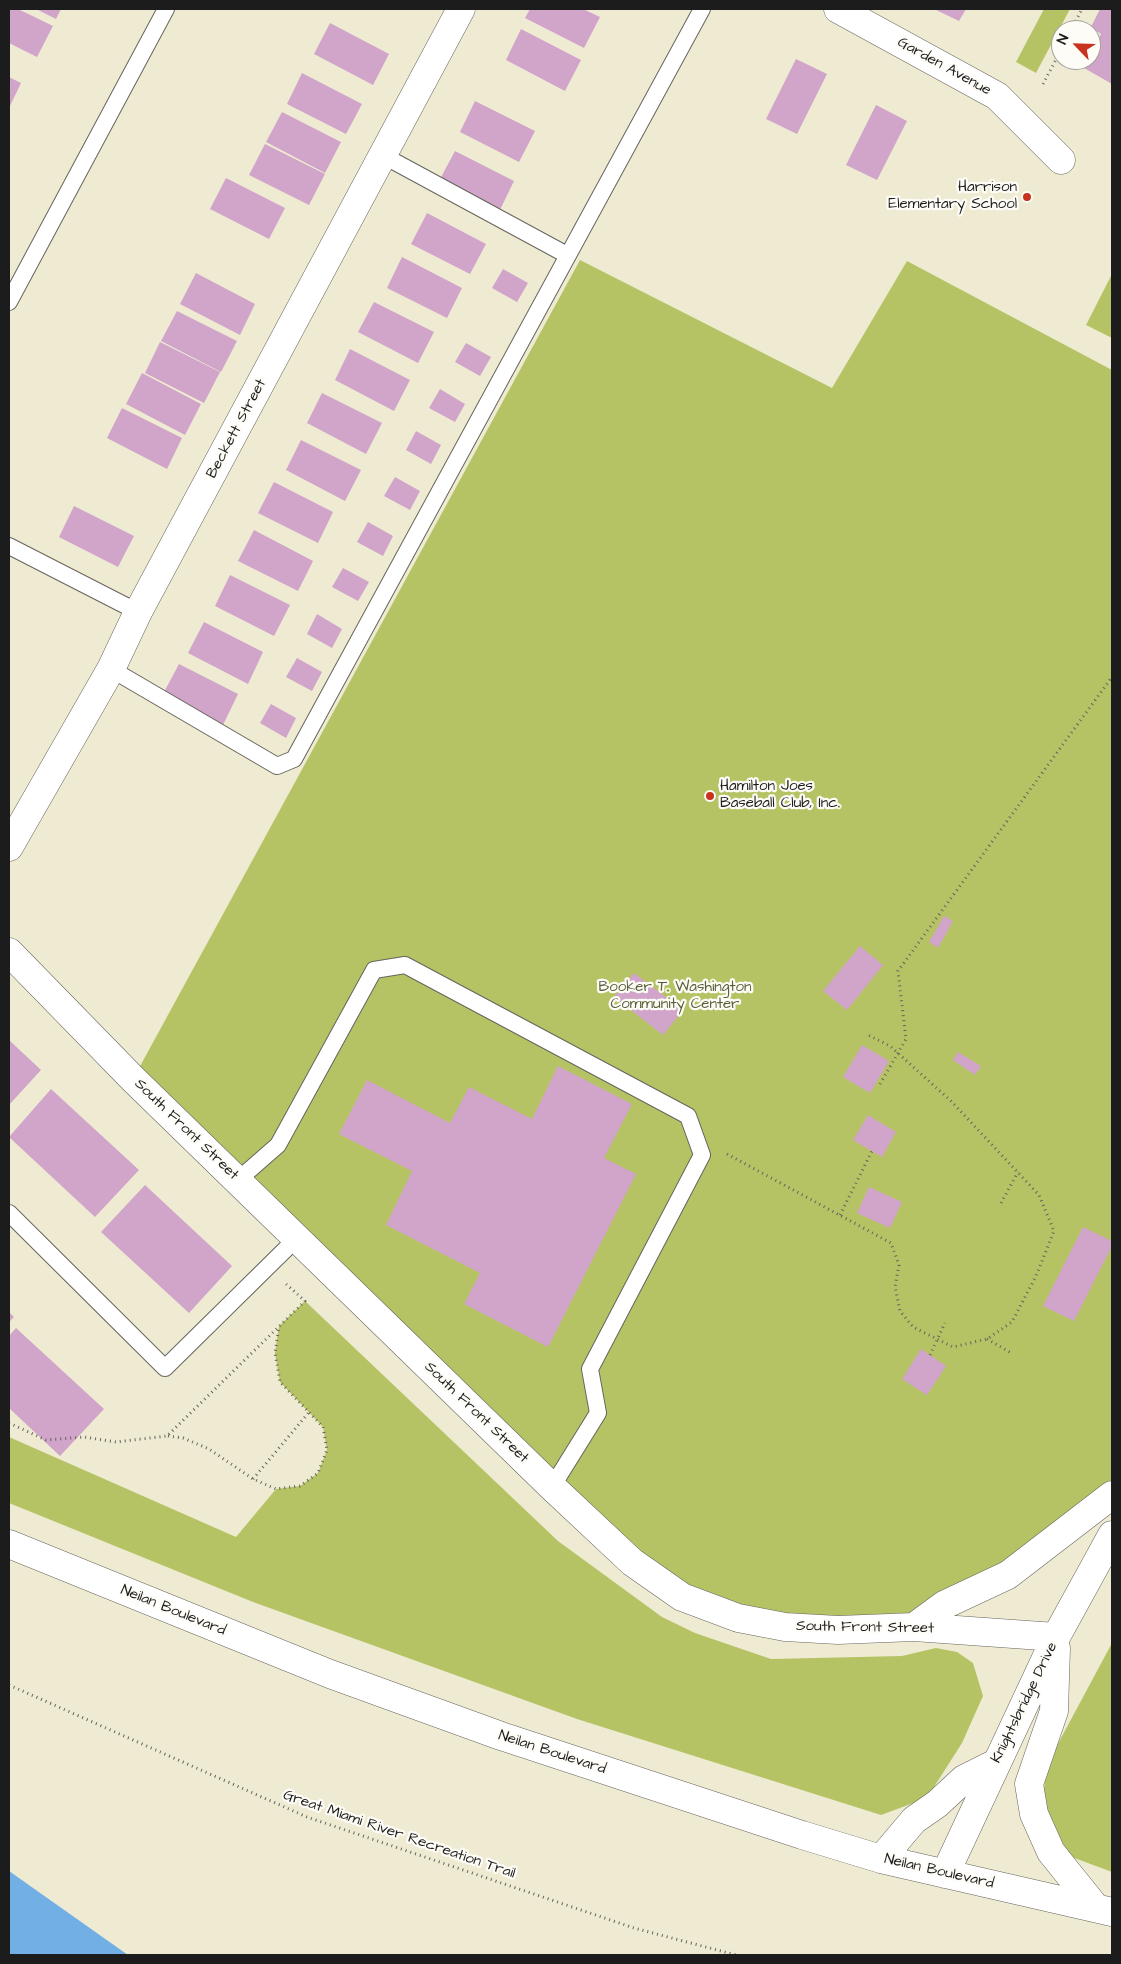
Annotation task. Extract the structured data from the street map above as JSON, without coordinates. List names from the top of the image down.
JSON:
{
  "streets": {
    "street": [
      "Garden Avenue",
      "Beckett Street",
      "South Front Street",
      "Neilan Boulevard",
      "Knightsbridge Drive"
    ],
    "path": ["Great Miami River Recreation Trail"]
  },
  "crossings": [
    ["South Front Street", "Knightsbridge Drive"],
    ["Neilan Boulevard", "Knightsbridge Drive"]
  ],
  "parks": ["Booker T. Washington Community Center"],
  "places": ["Harrison Elementary School", "Hamilton Joes Baseball Club, Inc."],
  "north": "top left"
}
